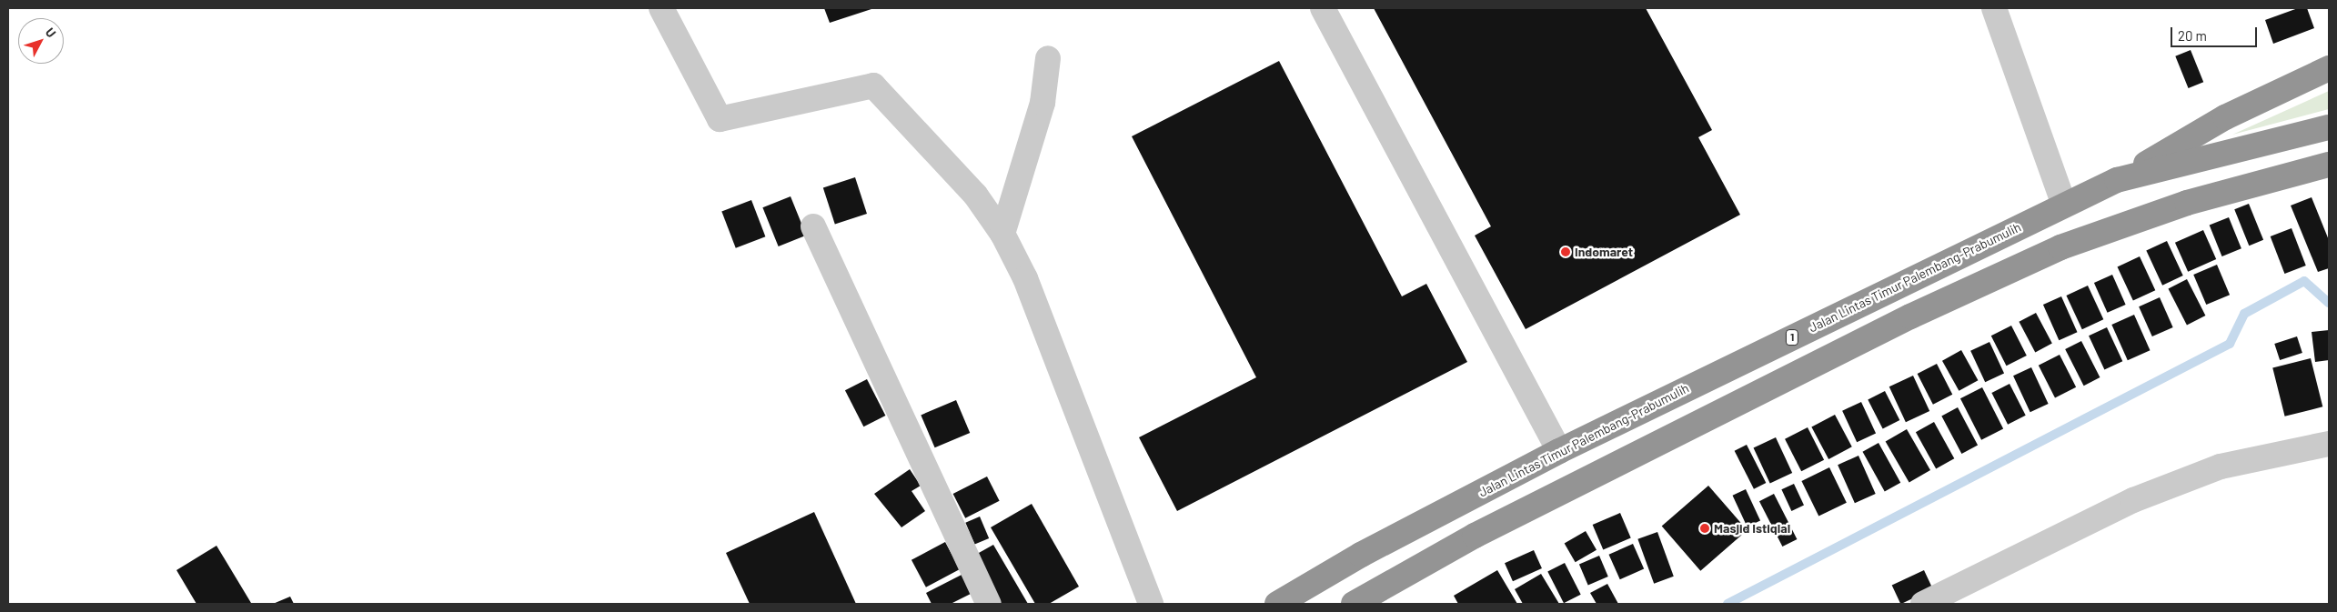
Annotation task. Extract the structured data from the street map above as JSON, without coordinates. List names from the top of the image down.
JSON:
{
  "streets": {
    "highway": ["Jalan Lintas Timur Palembang-Prabumulih", "1"]
  },
  "places": ["Indomaret", "Masjid Istiqlal"],
  "scale_bar": "20 m",
  "north": "top right"
}
